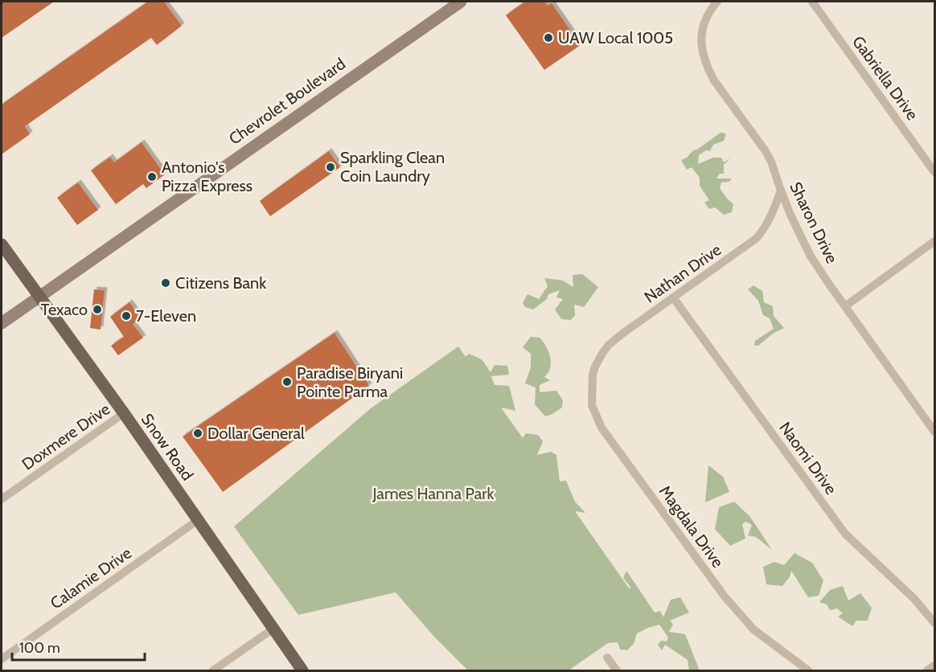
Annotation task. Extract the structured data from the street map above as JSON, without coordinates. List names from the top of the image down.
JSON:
{
  "streets": {
    "main road": ["Chevrolet Boulevard", "Snow Road"],
    "street": [
      "Gabriella Drive",
      "Sharon Drive",
      "Nathan Drive",
      "Doxmere Drive",
      "Naomi Drive",
      "Magdala Drive",
      "Calamie Drive"
    ]
  },
  "crossings": [
    ["Chevrolet Boulevard", "Snow Road"],
    ["Sharon Drive", "Nathan Drive"],
    ["Nathan Drive", "Naomi Drive"],
    ["Nathan Drive", "Magdala Drive"],
    ["Doxmere Drive", "Snow Road"],
    ["Snow Road", "Calamie Drive"]
  ],
  "parks": ["James Hanna Park"],
  "places": [
    "UAW Local 1005",
    "Sparkling Clean Coin Laundry",
    "Antonio's Pizza Express",
    "Citizens Bank",
    "Texaco",
    "7-Eleven",
    "Paradise Biryani Pointe Parma",
    "Dollar General"
  ],
  "scale_bar": "100 m"
}
